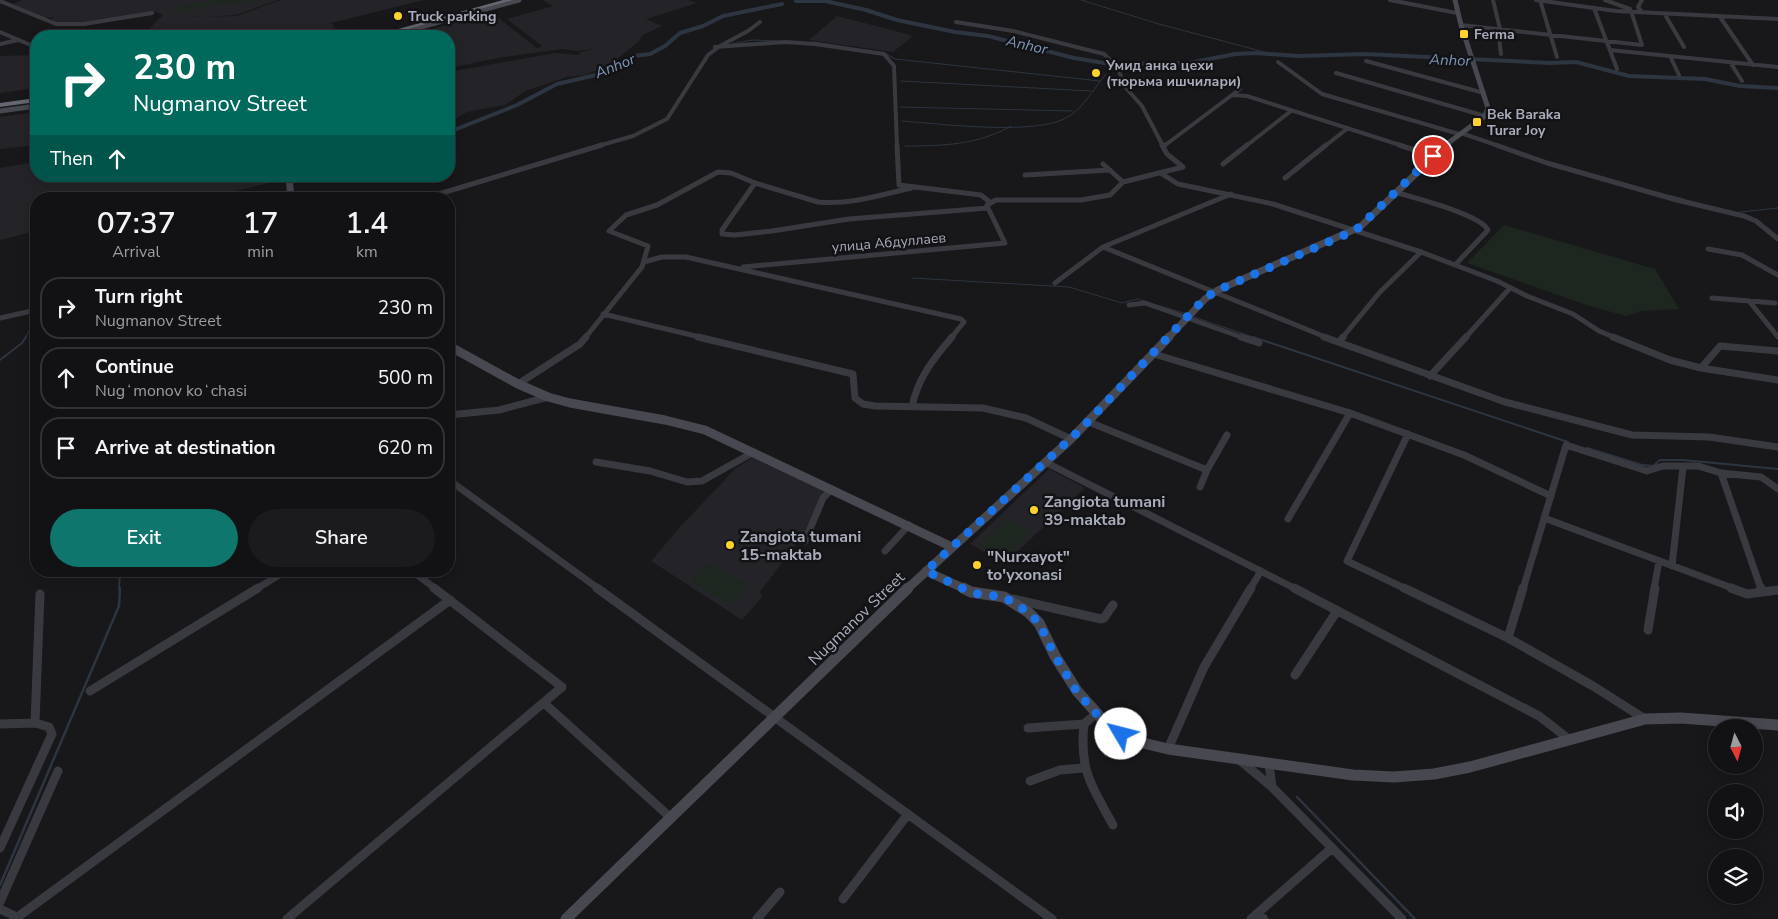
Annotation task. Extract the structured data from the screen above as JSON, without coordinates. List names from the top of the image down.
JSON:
{
  "streets": {
    "main road": ["Nugmanov Street"],
    "street": ["улица Абдуллаев"]
  },
  "water": ["Anhor"],
  "places": {
    "other": [
      "Truck parking",
      "Умид анка цехи (тюрьма ишчилари)",
      "Zangiota tumani 39-maktab",
      "Zangiota tumani 15-maktab",
      "\"Nurxayot\" to'yxonasi"
    ],
    "transit": ["Ferma", "Bek Baraka Turar Joy"]
  },
  "north": "bottom",
  "page": {
    "turn": ["230 m", "Nugmanov Street"],
    "then": "Then",
    "eta": [
      "07:37",
      "Arrival",
      "17",
      "min",
      "1.4",
      "km"
    ],
    "list": [
      {
        "name": "Turn right",
        "note": "Nugmanov Street",
        "value": "230 m"
      },
      {
        "name": "Continue",
        "note": "Nugʻmonov koʻchasi",
        "value": "500 m"
      },
      {
        "name": "Arrive at destination",
        "value": "620 m"
      }
    ],
    "buttons": ["Exit", "Share"]
  }
}
